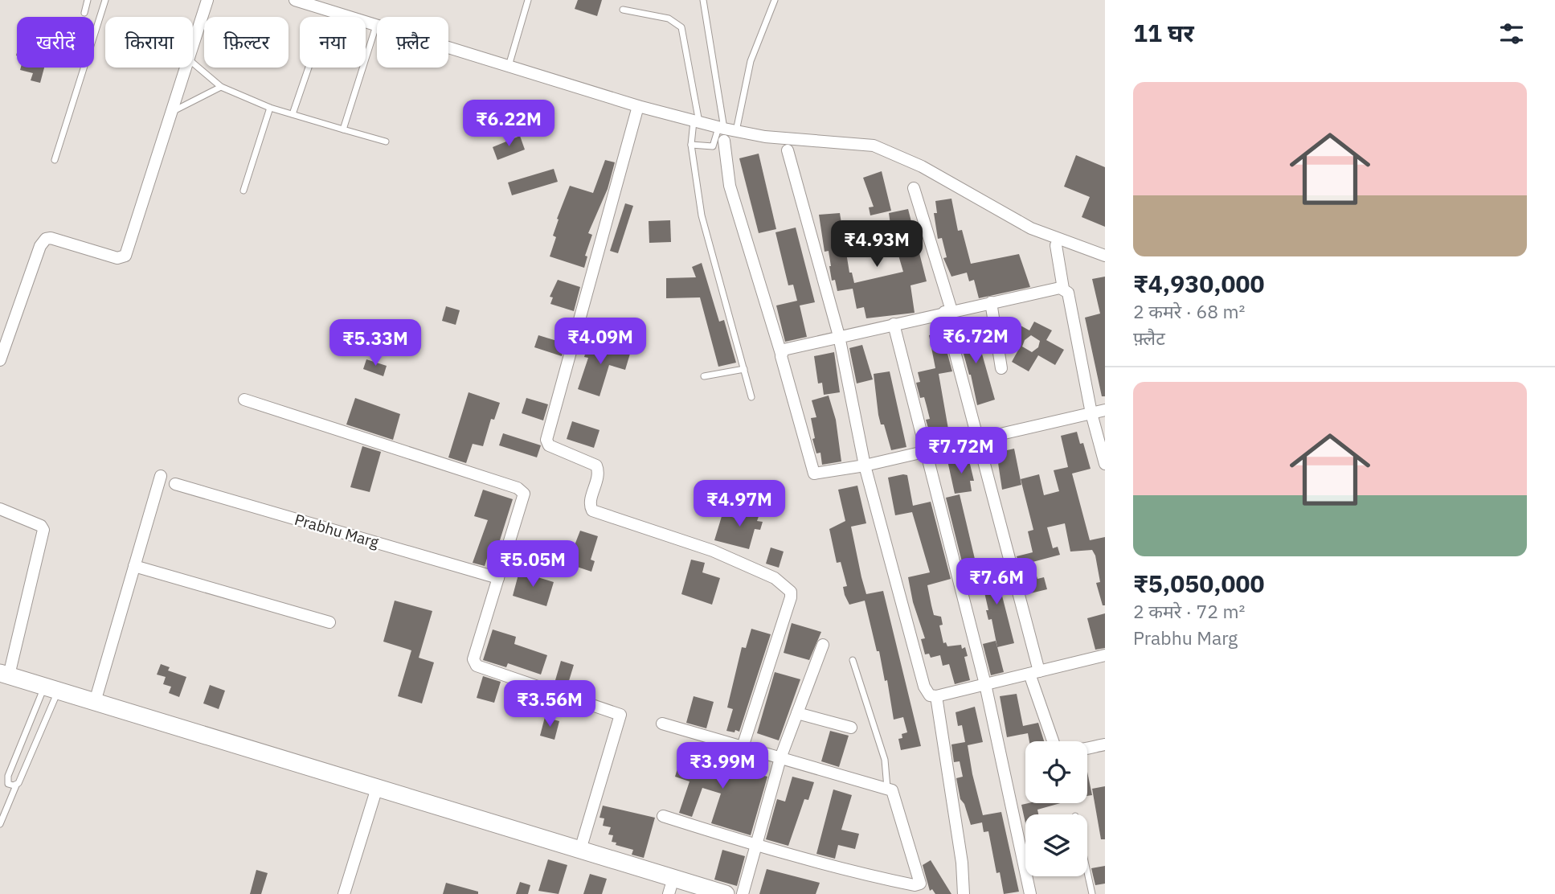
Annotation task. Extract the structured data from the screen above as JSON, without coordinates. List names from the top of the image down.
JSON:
{
  "streets": {
    "street": ["Prabhu Marg"]
  },
  "page": {
    "heading": "11 घर",
    "chip": [
      "खरीदें",
      "किराया",
      "फ़िल्टर",
      "नया",
      "फ़्लैट"
    ],
    "list": [
      {
        "name": "₹4,930,000",
        "note": "2 कमरे · 68 m² · फ़्लैट"
      },
      {
        "name": "₹5,050,000",
        "note": "2 कमरे · 72 m² · Prabhu Marg"
      }
    ],
    "price": [
      "₹6.22M",
      "₹4.93M",
      "₹6.72M",
      "₹4.09M",
      "₹5.33M",
      "₹7.72M",
      "₹4.97M",
      "₹5.05M",
      "₹7.6M",
      "₹3.56M",
      "₹3.99M"
    ]
  }
}
